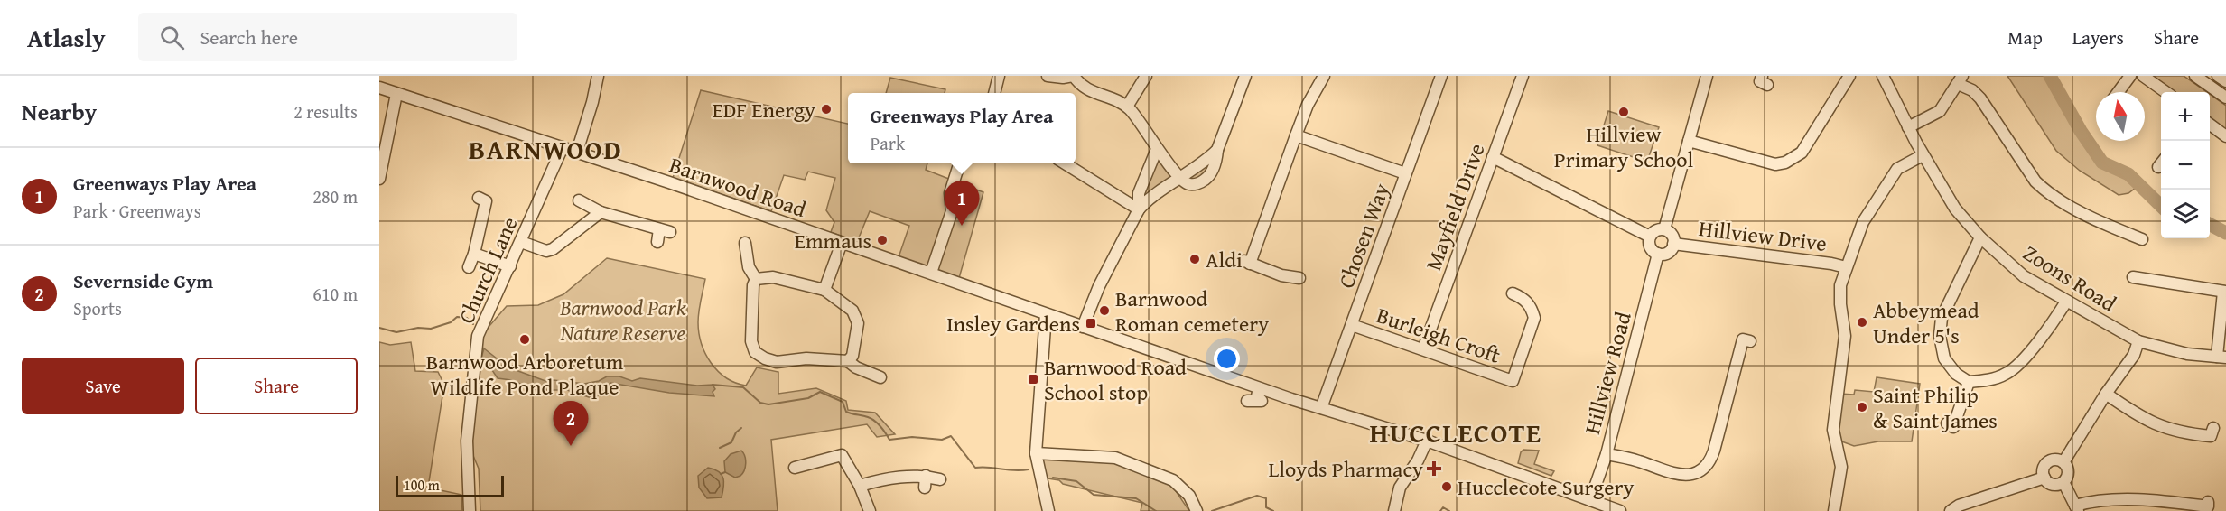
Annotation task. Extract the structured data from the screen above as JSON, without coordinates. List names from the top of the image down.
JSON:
{
  "streets": {
    "street": [
      "Barnwood Road",
      "Mayfield Drive",
      "Chosen Way",
      "Hillview Drive",
      "Church Lane",
      "Zoons Road",
      "Burleigh Croft",
      "Hillview Road"
    ]
  },
  "crossings": [
    ["Barnwood Road", "Chosen Way"],
    ["Barnwood Road", "Church Lane"],
    ["Barnwood Road", "Hillview Road"],
    ["Mayfield Drive", "Burleigh Croft"],
    ["Chosen Way", "Burleigh Croft"],
    ["Hillview Drive", "Hillview Road"]
  ],
  "districts": ["BARNWOOD", "HUCCLECOTE"],
  "parks": ["Barnwood Park Nature Reserve"],
  "places": {
    "other": [
      "EDF Energy",
      "Hillview Primary School",
      "Emmaus",
      "Aldi",
      "Barnwood Roman cemetery",
      "Abbeymead Under 5's",
      "Barnwood Arboretum Wildlife Pond Plaque",
      "Saint Philip & Saint James",
      "Hucclecote Surgery"
    ],
    "transit": ["Insley Gardens", "Barnwood Road School stop"],
    "health": ["Lloyds Pharmacy"]
  },
  "scale_bar": "100 m",
  "north": "top",
  "page": {
    "header": "Atlasly",
    "search": "Search here",
    "nav": ["Map", "Layers", "Share"],
    "heading": ["Nearby", "2 results"],
    "map_buttons": ["+", "−"],
    "popup": ["Greenways Play Area", "Park"],
    "list": [
      {
        "mark": "1",
        "name": "Greenways Play Area",
        "note": "Park · Greenways",
        "value": "280 m"
      },
      {
        "mark": "2",
        "name": "Severnside Gym",
        "note": "Sports",
        "value": "610 m"
      }
    ],
    "pins": ["1", "2"],
    "buttons": ["Save", "Share"],
    "scale": "100 m"
  }
}
